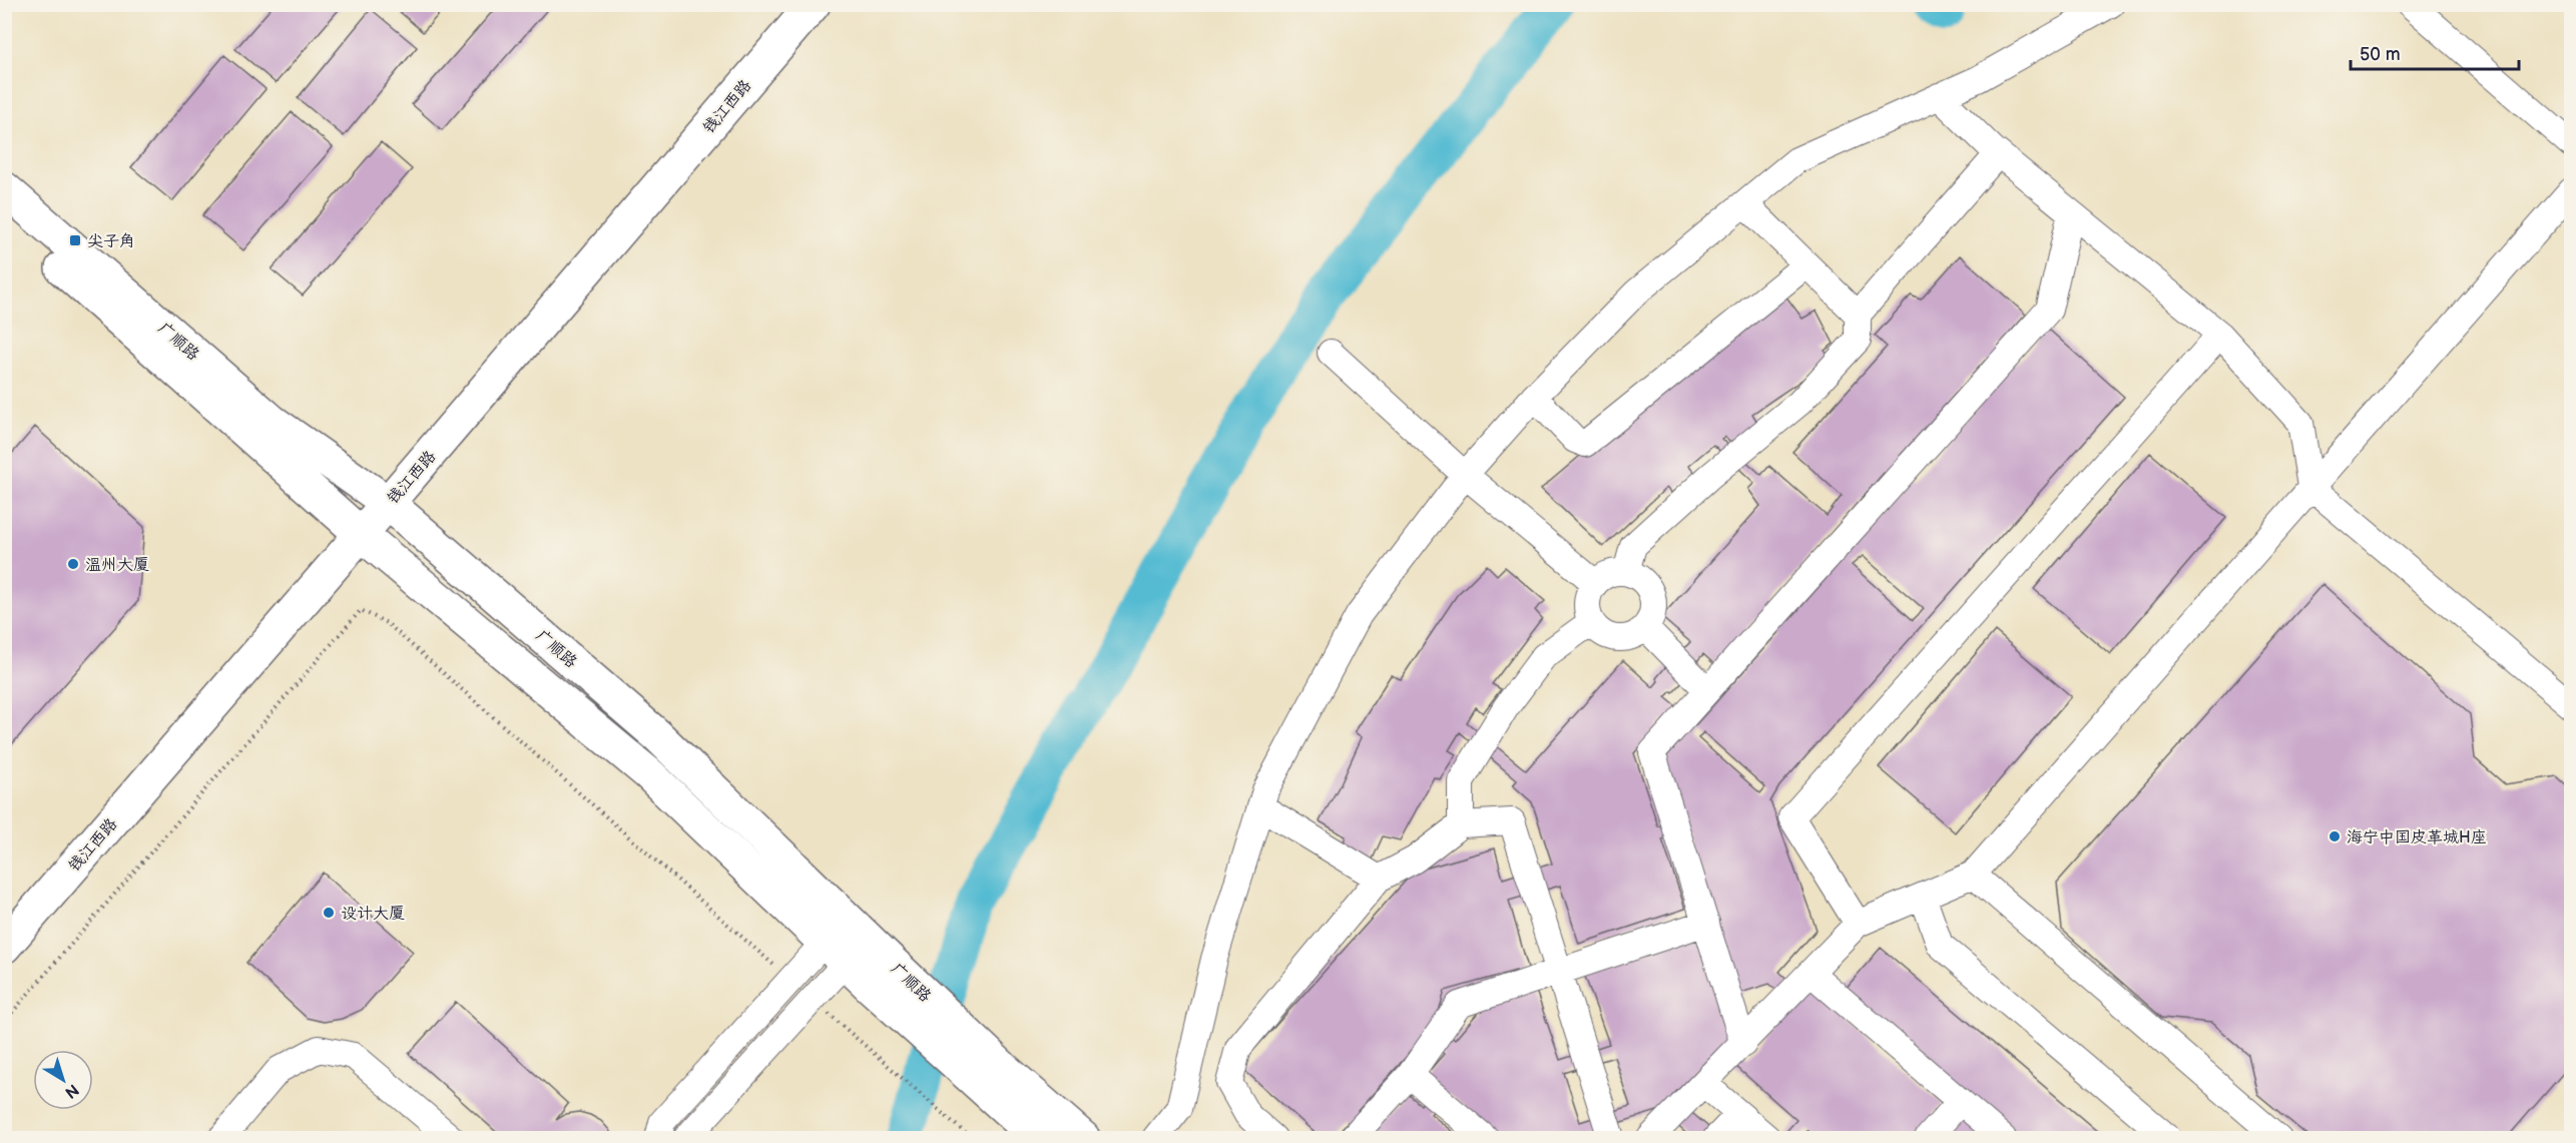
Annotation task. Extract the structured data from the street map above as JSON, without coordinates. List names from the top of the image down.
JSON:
{
  "streets": {
    "main road": ["钱江西路", "广顺路"]
  },
  "crossings": [
    ["钱江西路", "广顺路"]
  ],
  "places": {
    "transit": ["尖子角"],
    "other": ["温州大厦", "海宁中国皮革城H座", "设计大厦"]
  },
  "scale_bar": "50 m",
  "north": "bottom right"
}
